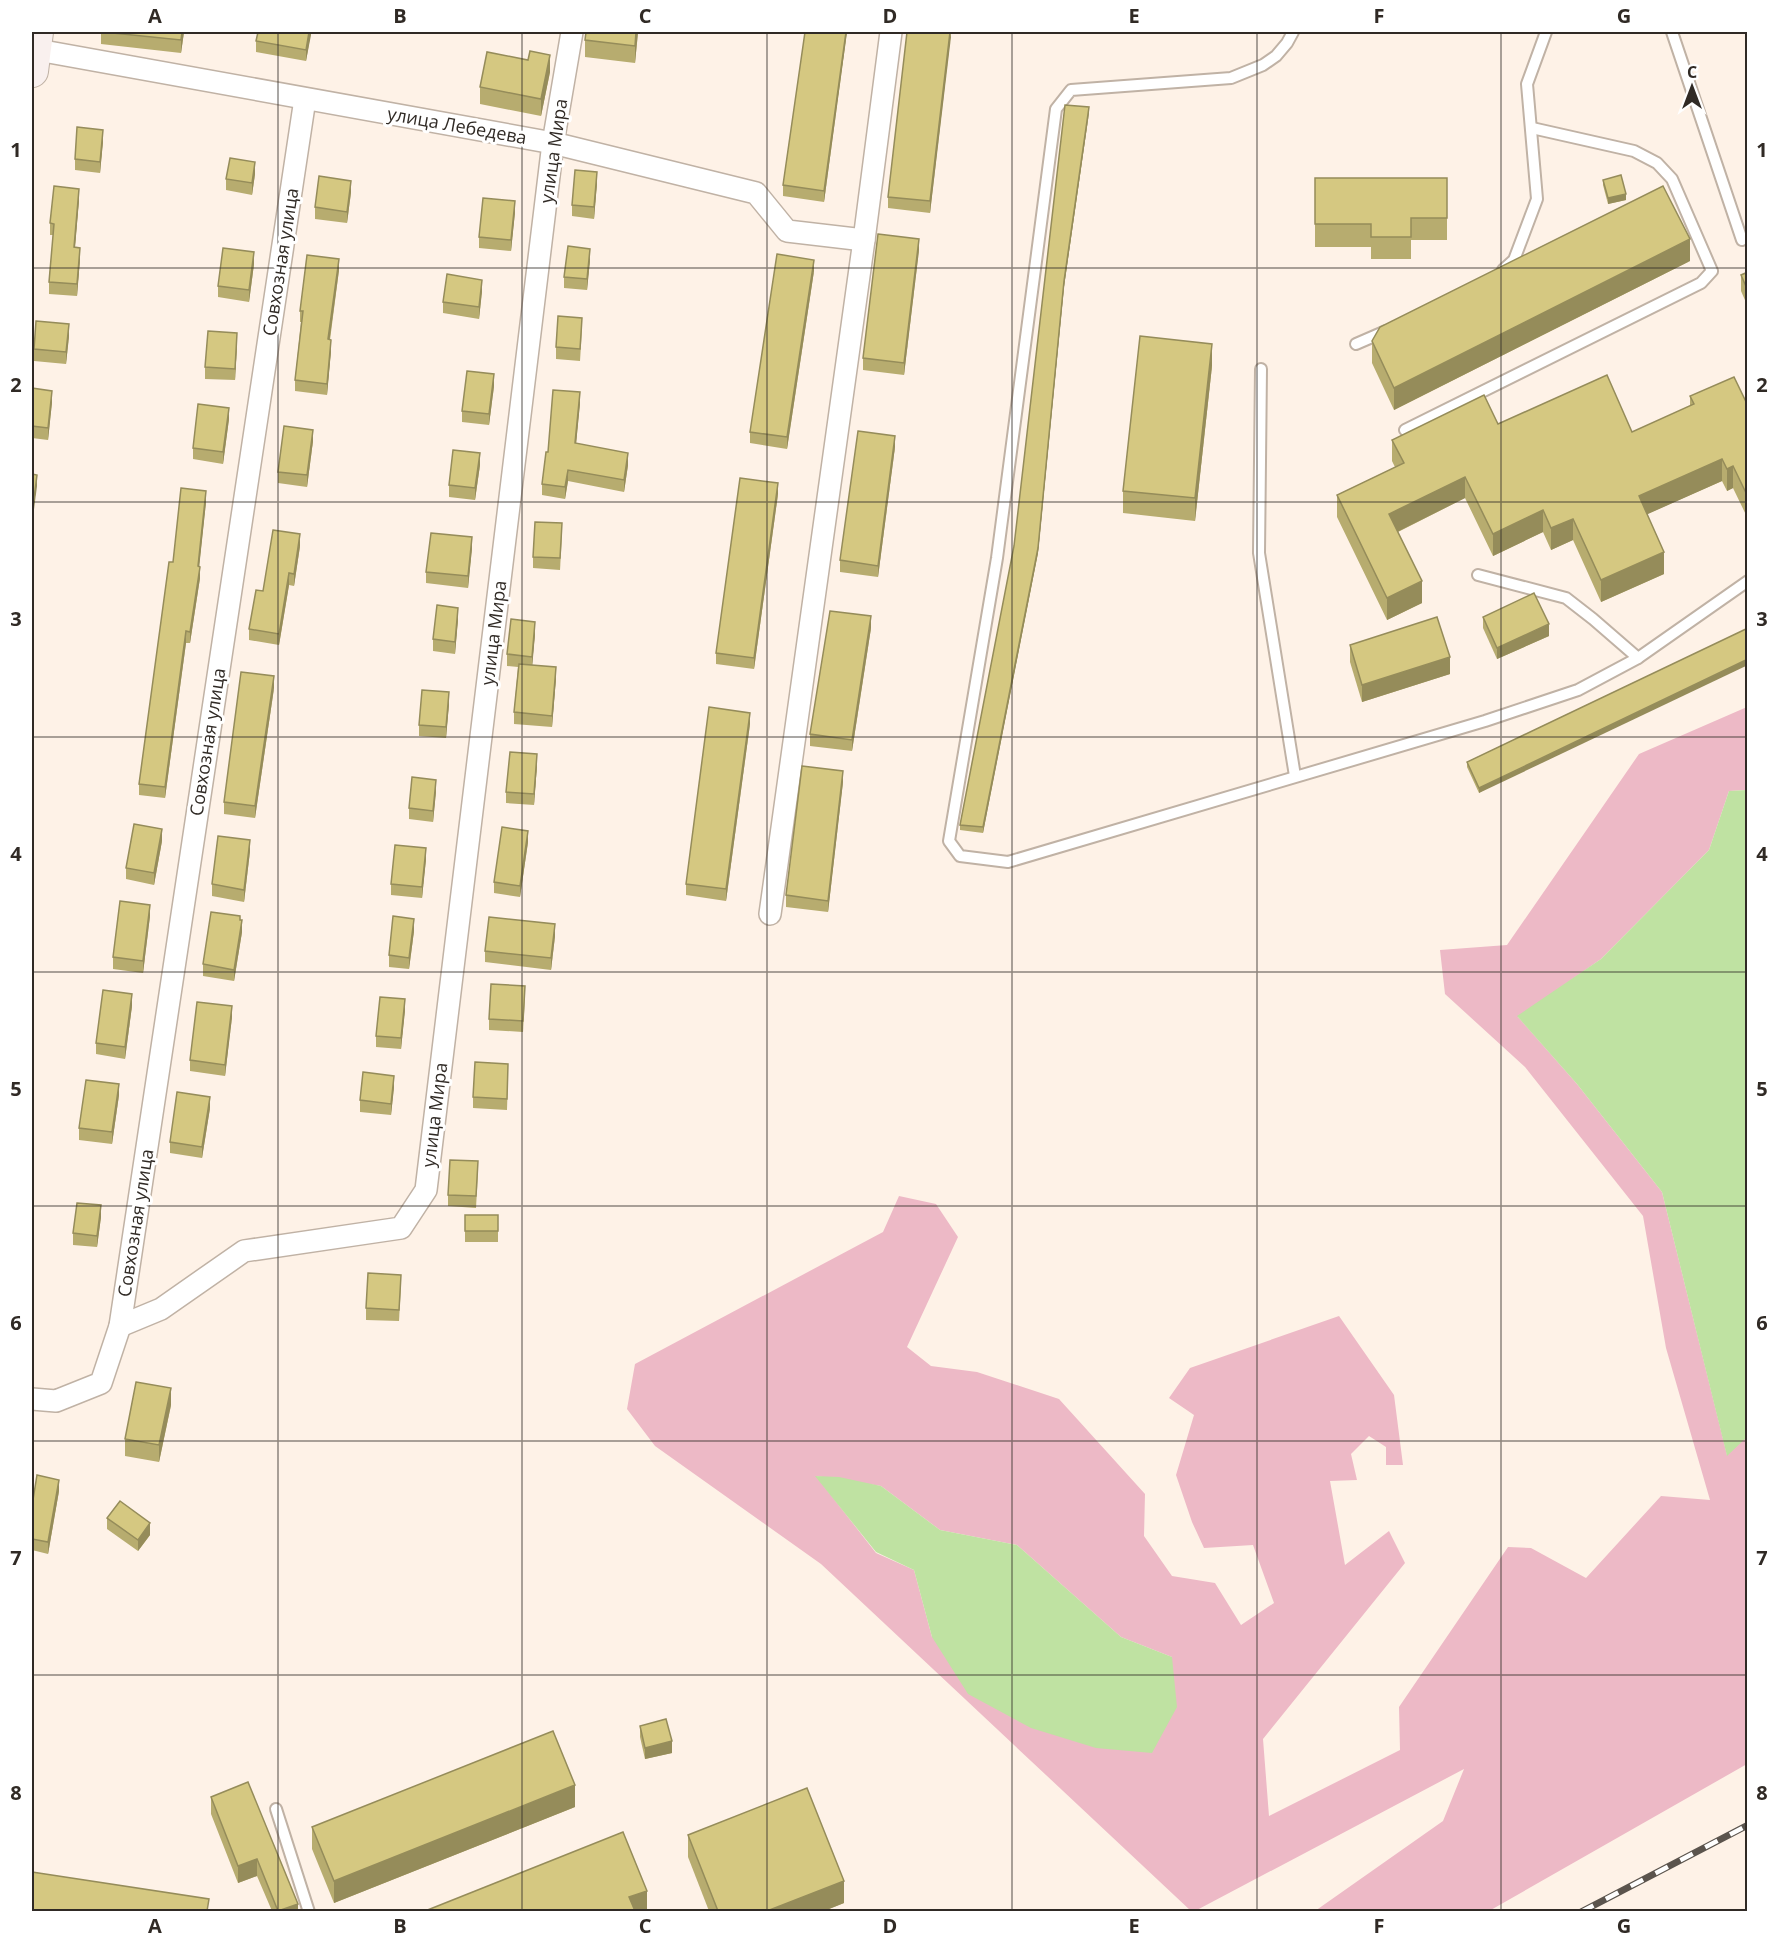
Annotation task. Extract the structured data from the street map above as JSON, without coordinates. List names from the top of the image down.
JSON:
{
  "streets": {
    "street": ["улица Лебедева", "улица Мира", "Совхозная улица"]
  },
  "crossings": [
    ["улица Лебедева", "улица Мира"],
    ["улица Лебедева", "Совхозная улица"],
    ["улица Мира", "Совхозная улица"]
  ],
  "north": "top",
  "grid": {
    "columns": [
      "A",
      "B",
      "C",
      "D",
      "E",
      "F",
      "G"
    ],
    "rows": [
      "1",
      "2",
      "3",
      "4",
      "5",
      "6",
      "7",
      "8"
    ]
  }
}
